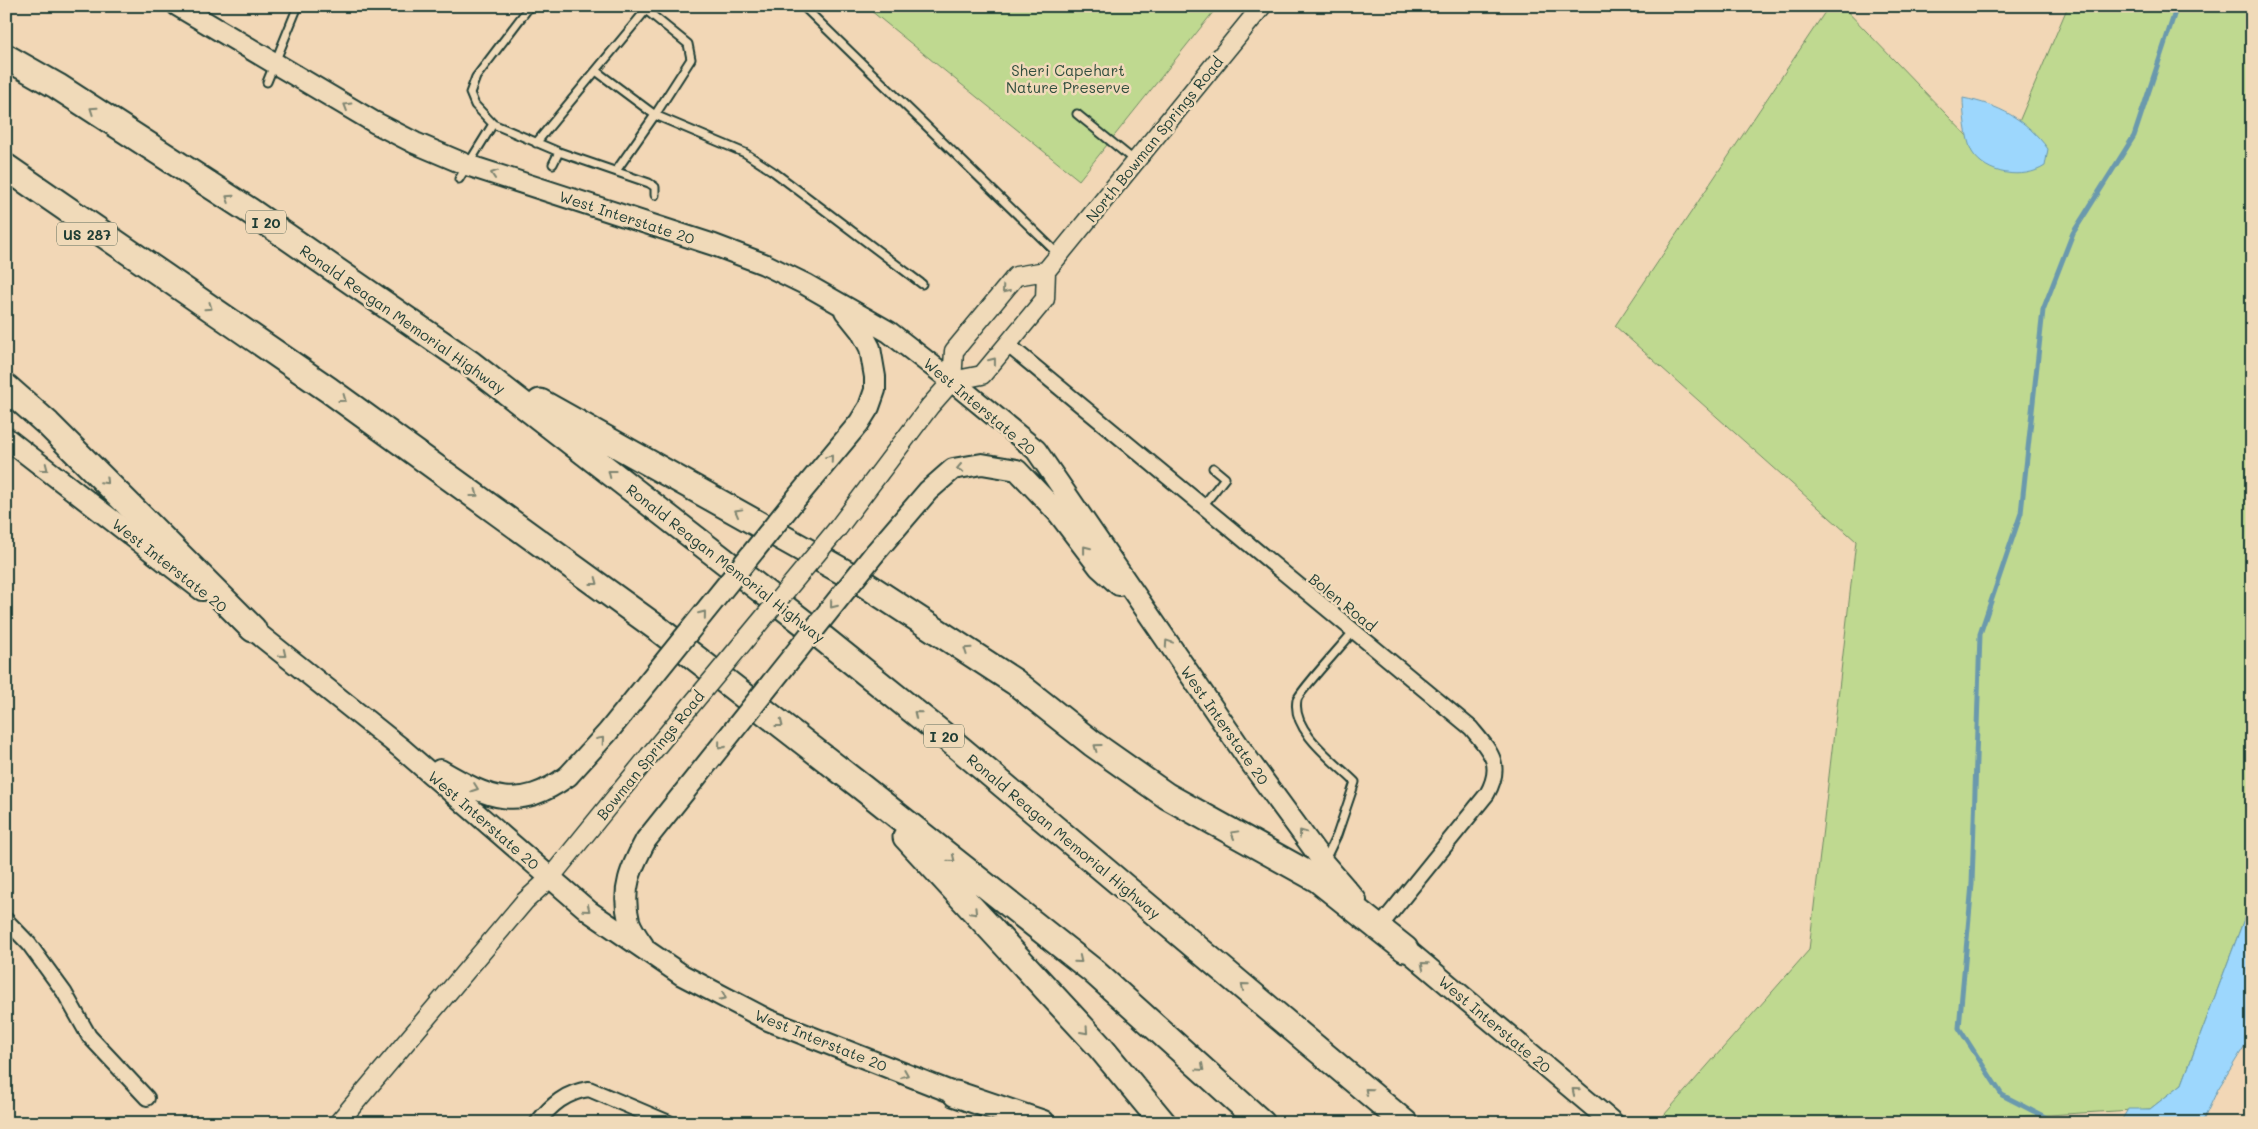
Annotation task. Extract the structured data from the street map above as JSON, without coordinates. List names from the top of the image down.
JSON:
{
  "streets": {
    "highway": ["I 20", "US 287", "Ronald Reagan Memorial Highway"],
    "main road": ["West Interstate 20"],
    "street": ["North Bowman Springs Road", "Bolen Road", "Bowman Springs Road"]
  },
  "crossings": [
    ["West Interstate 20", "Bolen Road"],
    ["West Interstate 20", "Bowman Springs Road"]
  ],
  "parks": ["Sheri Capehart Nature Preserve"]
}
